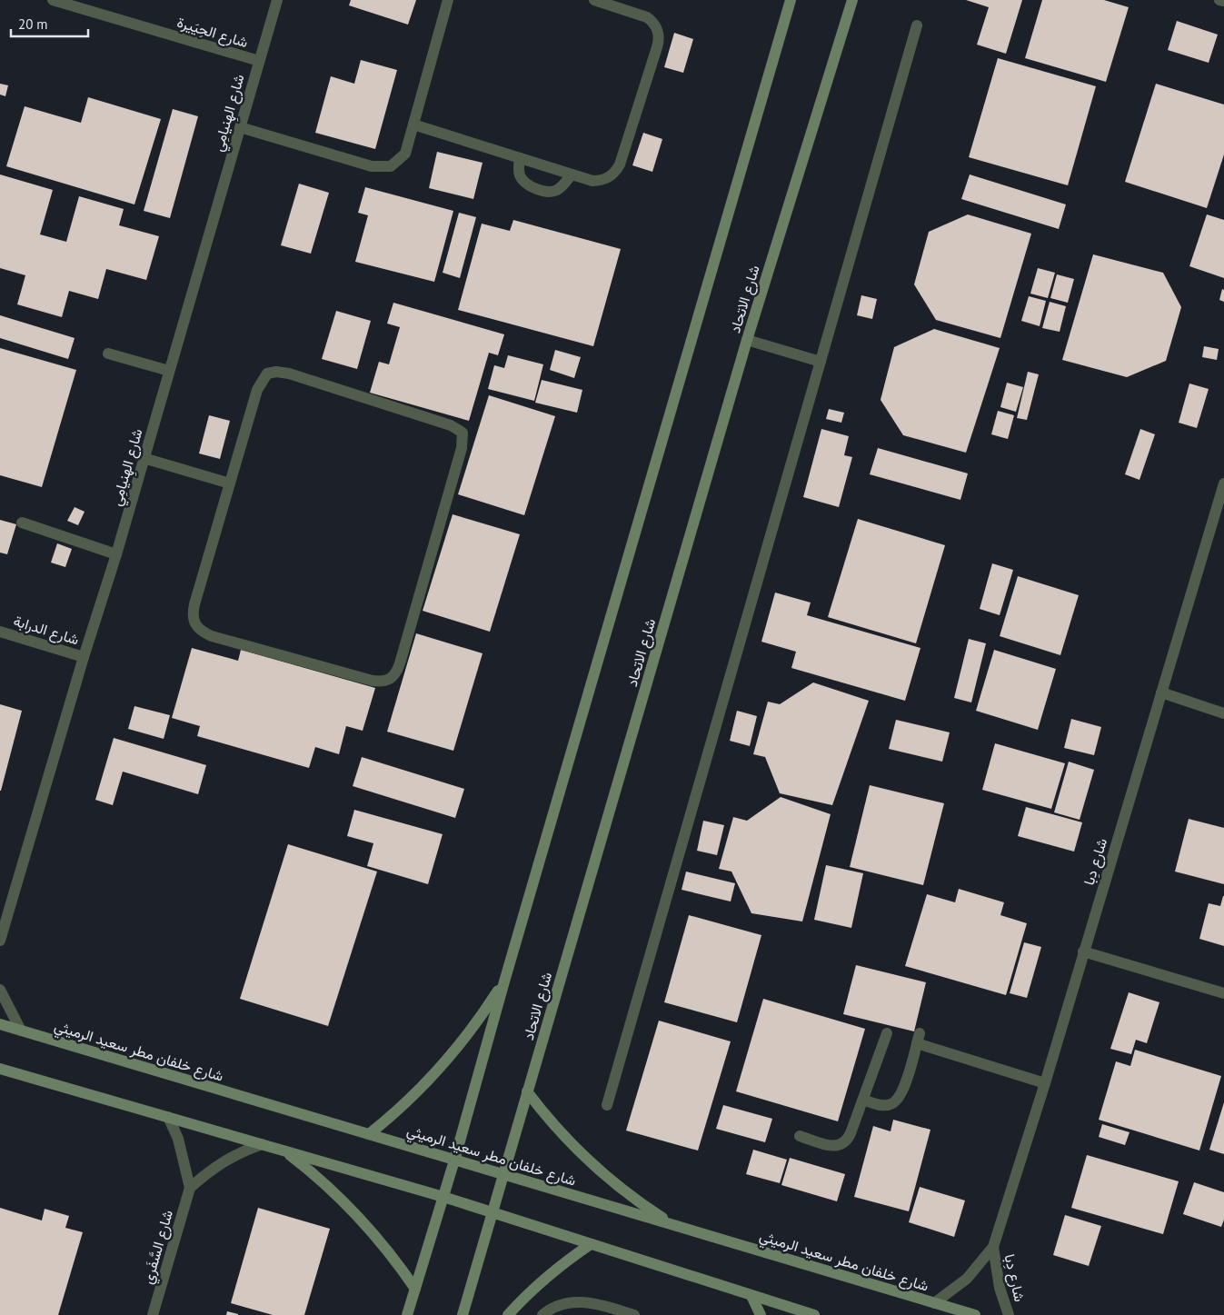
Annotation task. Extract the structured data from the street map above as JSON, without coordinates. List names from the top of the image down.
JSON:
{
  "streets": {
    "main road": ["شارع الاتحاد", "شارع خلفان مطر سعيد الرميثي"],
    "street": [
      "شارع الحِيَيرة",
      "شارع الهِنيامِي",
      "شارع الدرابة",
      "شارع دِبا",
      "شارع السَّفَري"
    ]
  },
  "crossings": [
    ["شارع الحِيَيرة", "شارع الهِنيامِي"],
    ["شارع الهِنيامِي", "شارع الدرابة"],
    ["شارع الاتحاد", "شارع خلفان مطر سعيد الرميثي"],
    ["شارع دِبا", "شارع خلفان مطر سعيد الرميثي"]
  ],
  "scale_bar": "20 m"
}
